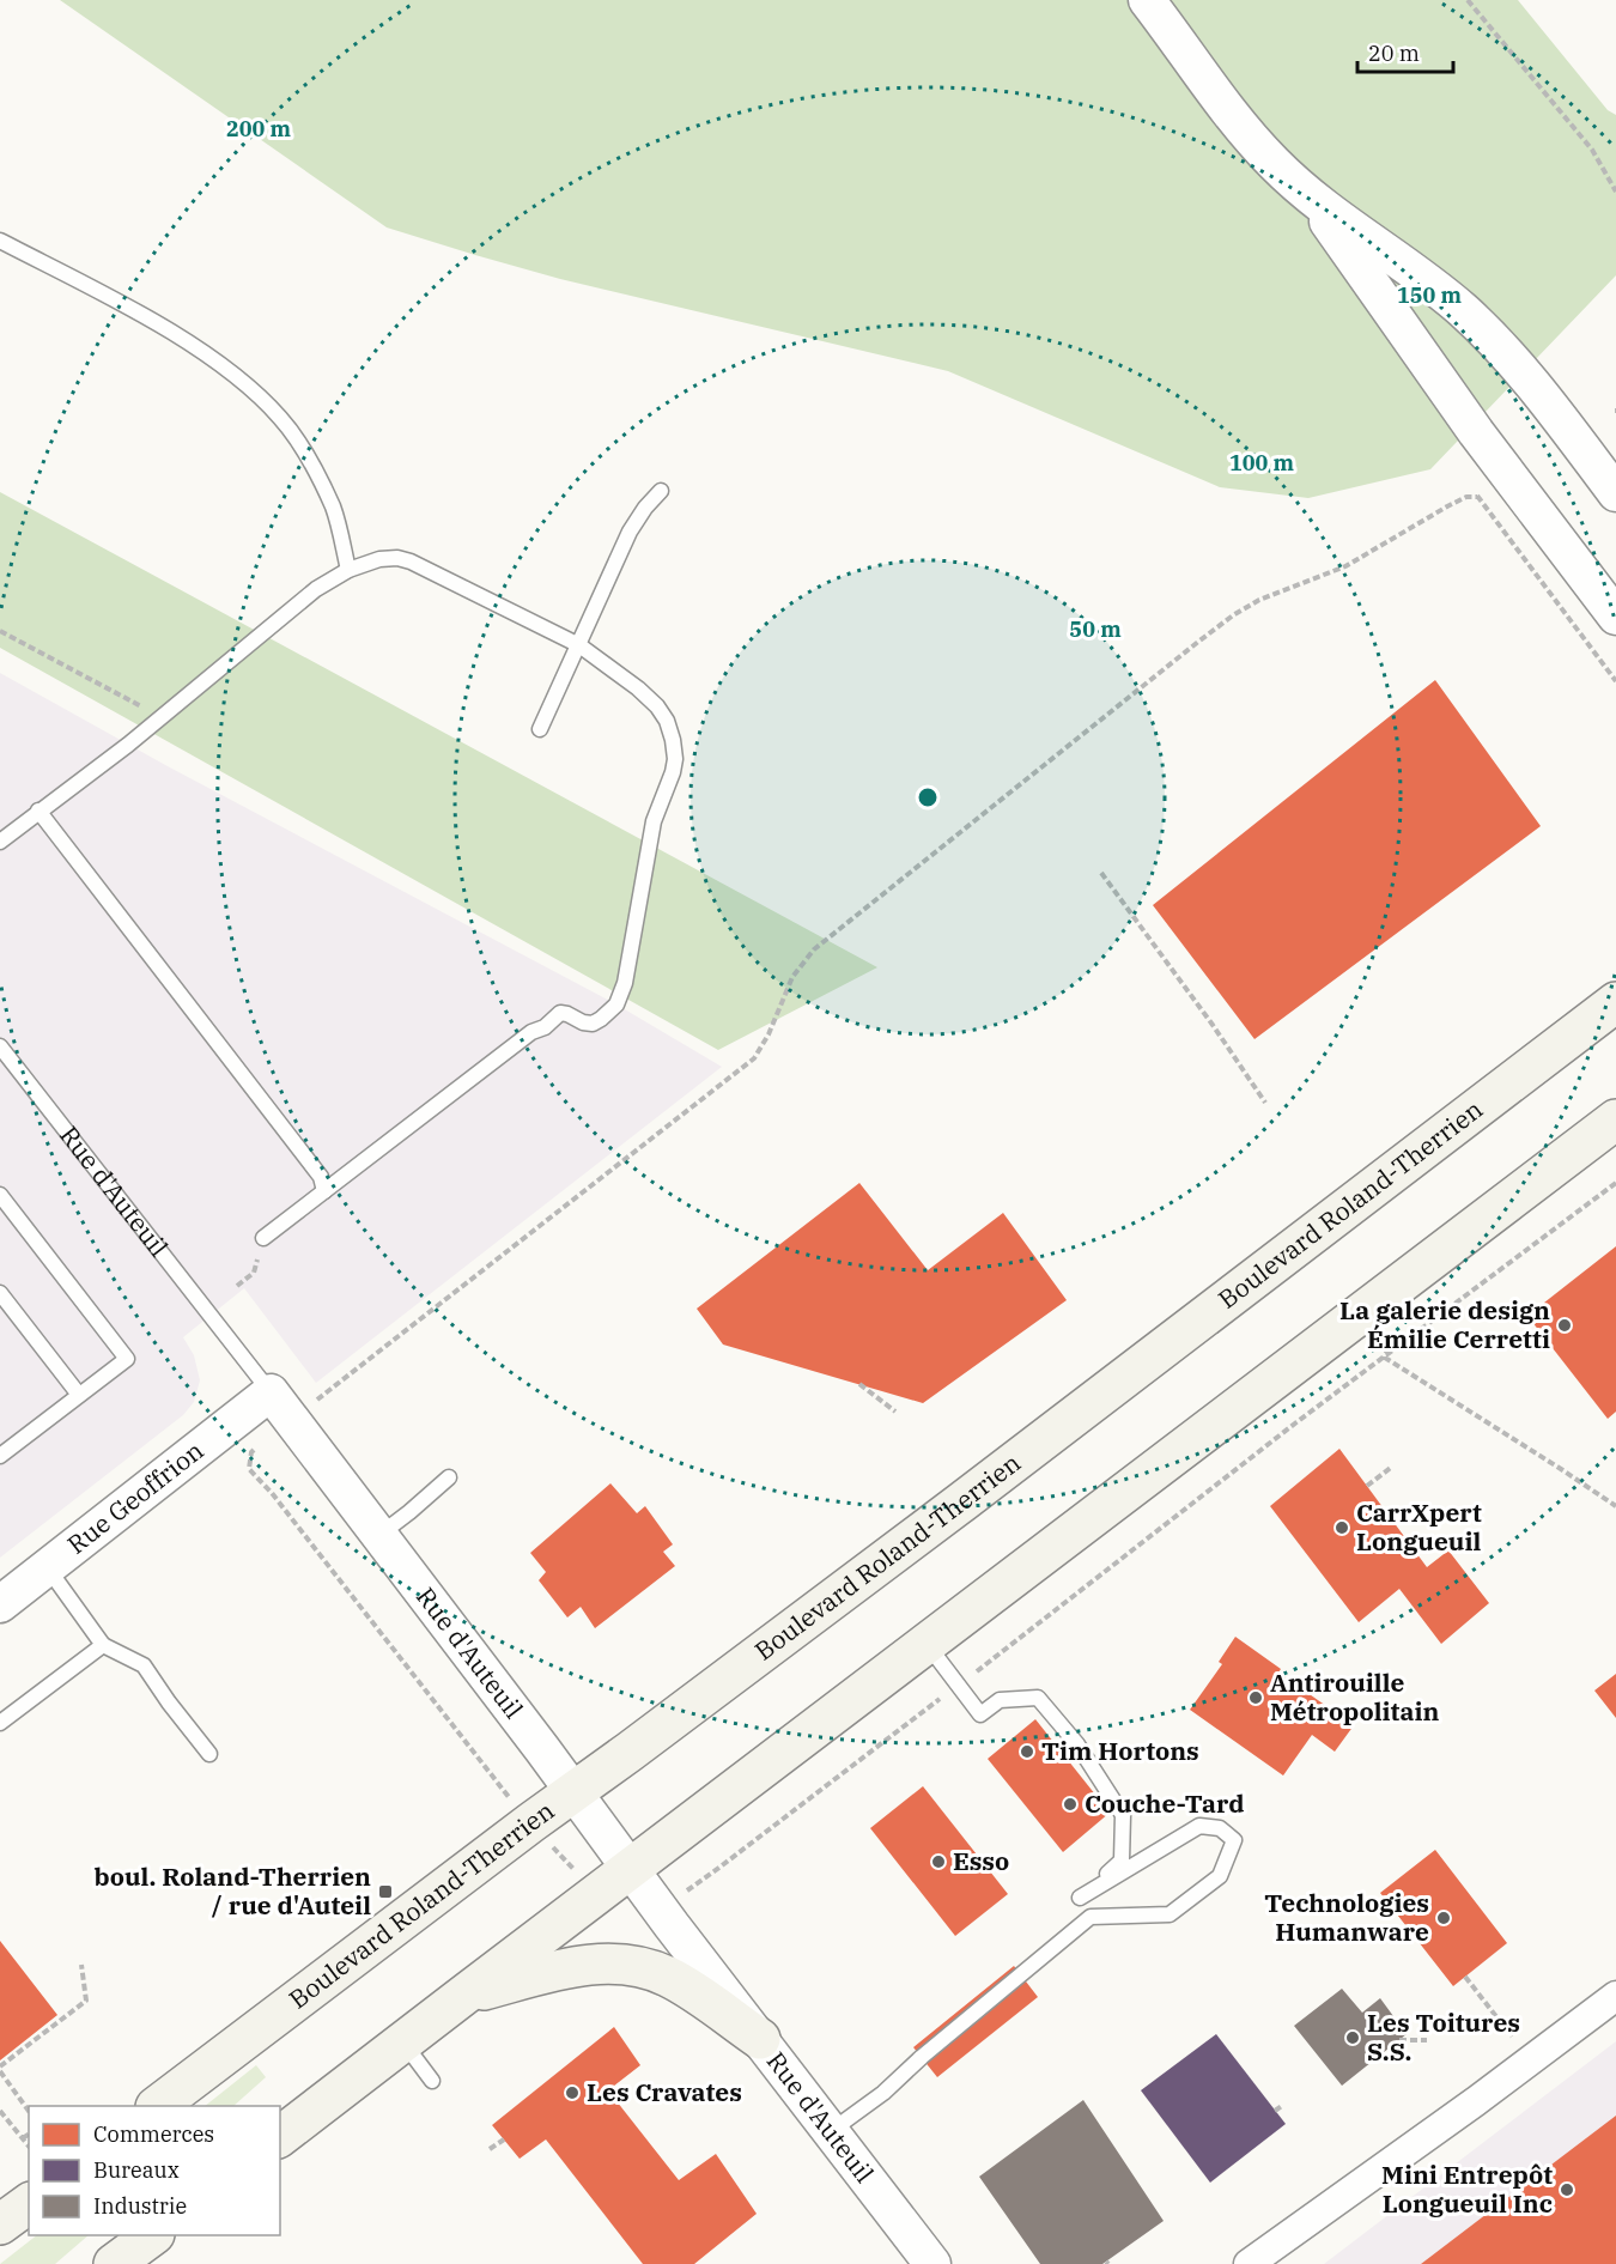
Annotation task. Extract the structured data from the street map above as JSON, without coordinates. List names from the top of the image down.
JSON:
{
  "streets": {
    "main road": ["Boulevard Roland-Therrien"],
    "street": ["Rue d'Auteuil", "Rue Geoffrion"]
  },
  "crossings": [
    ["Rue d'Auteuil", "Boulevard Roland-Therrien"],
    ["Rue d'Auteuil", "Rue Geoffrion"]
  ],
  "places": {
    "other": [
      "La galerie design Émilie Cerretti",
      "CarrXpert Longueuil",
      "Antirouille Métropolitain",
      "Tim Hortons",
      "Couche-Tard",
      "Esso",
      "Technologies Humanware",
      "Les Toitures S.S.",
      "Les Cravates",
      "Mini Entrepôt Longueuil Inc"
    ],
    "transit": ["boul. Roland-Therrien / rue d'Auteil"]
  },
  "legend": ["Commerces", "Bureaux", "Industrie"],
  "scale_bar": "20 m",
  "rings": [
    "200 m",
    "150 m",
    "100 m",
    "50 m"
  ]
}
